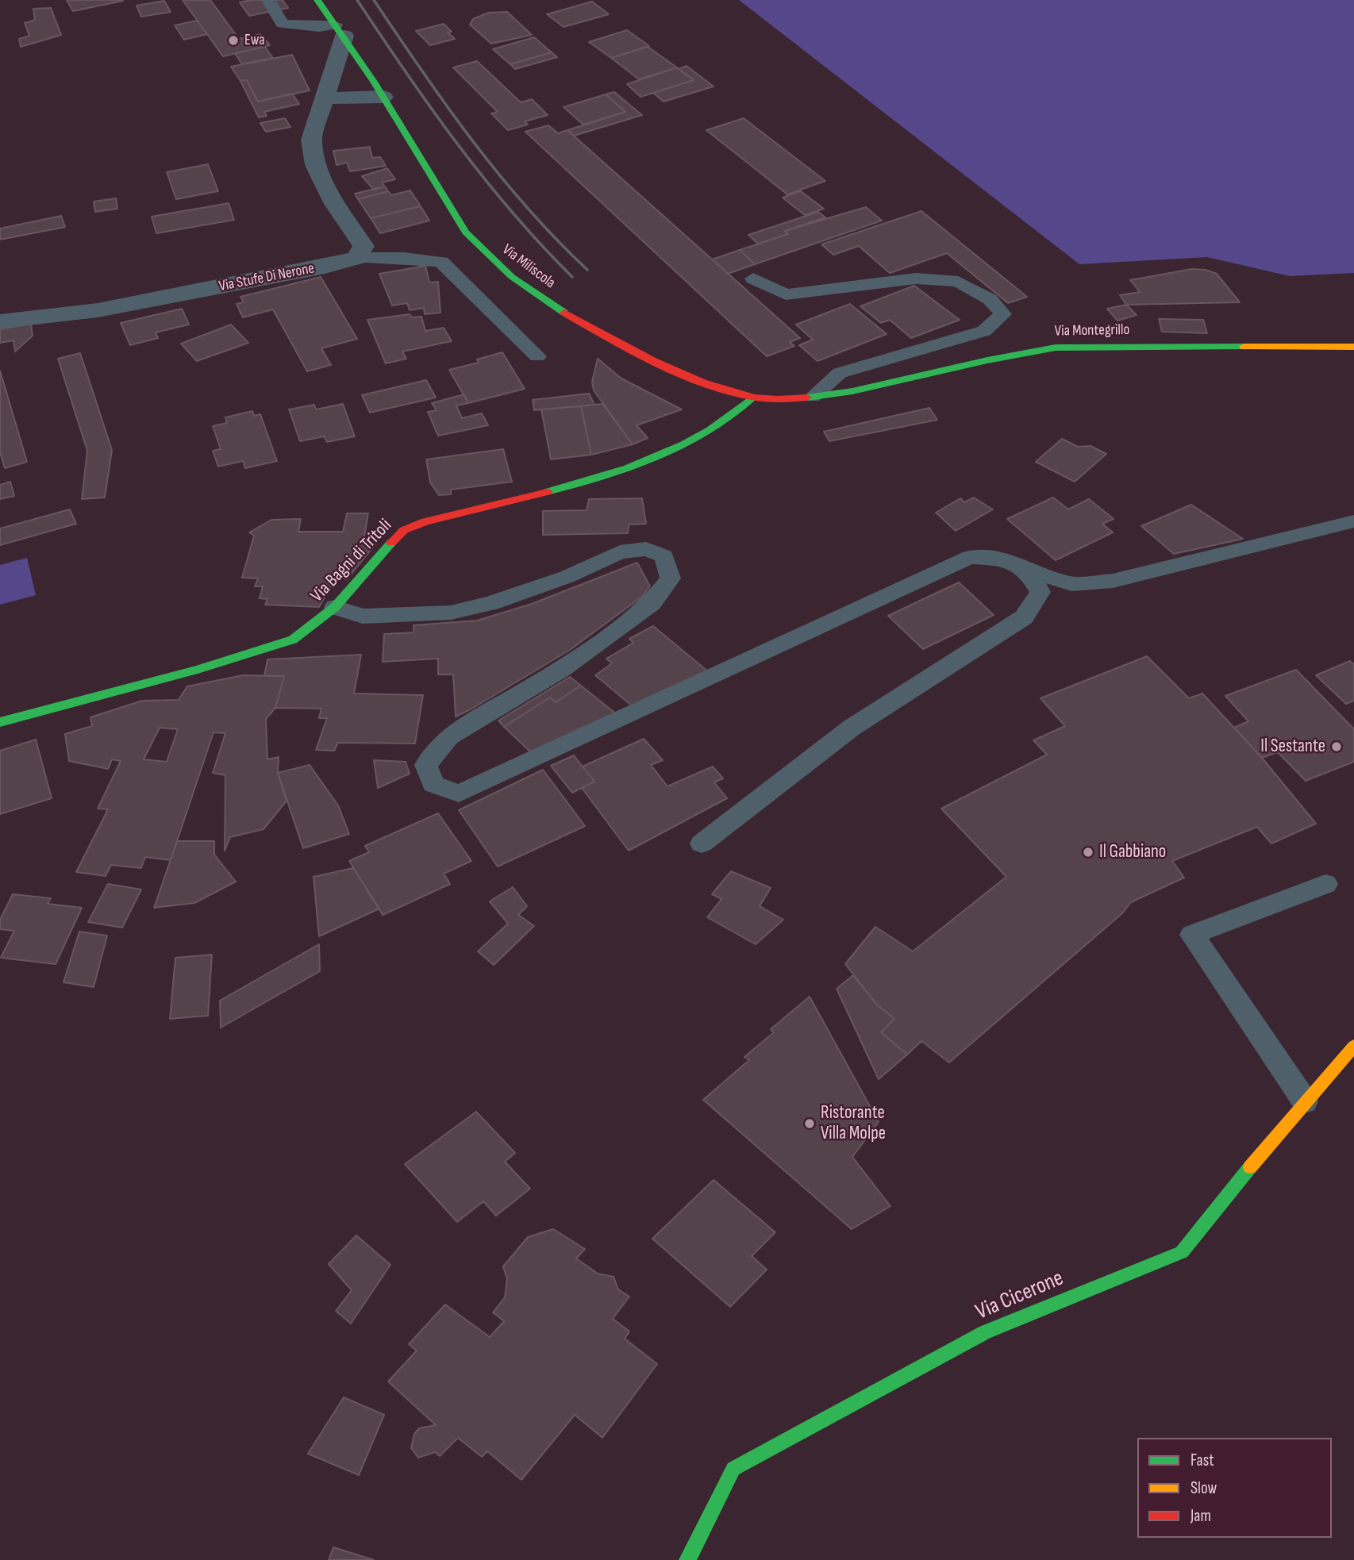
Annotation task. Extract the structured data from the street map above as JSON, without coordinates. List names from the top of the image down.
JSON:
{
  "streets": {
    "main road": [
      "Via Miliscola",
      "Via Montegrillo",
      "Via Bagni di Tritoli",
      "Via Cicerone"
    ],
    "street": ["Via Stufe Di Nerone"]
  },
  "crossings": [
    ["Via Miliscola", "Via Montegrillo"],
    ["Via Miliscola", "Via Bagni di Tritoli"]
  ],
  "places": [
    "Ewa",
    "Il Sestante",
    "Il Gabbiano",
    "Ristorante Villa Molpe"
  ],
  "legend": ["Fast", "Slow", "Jam"]
}
